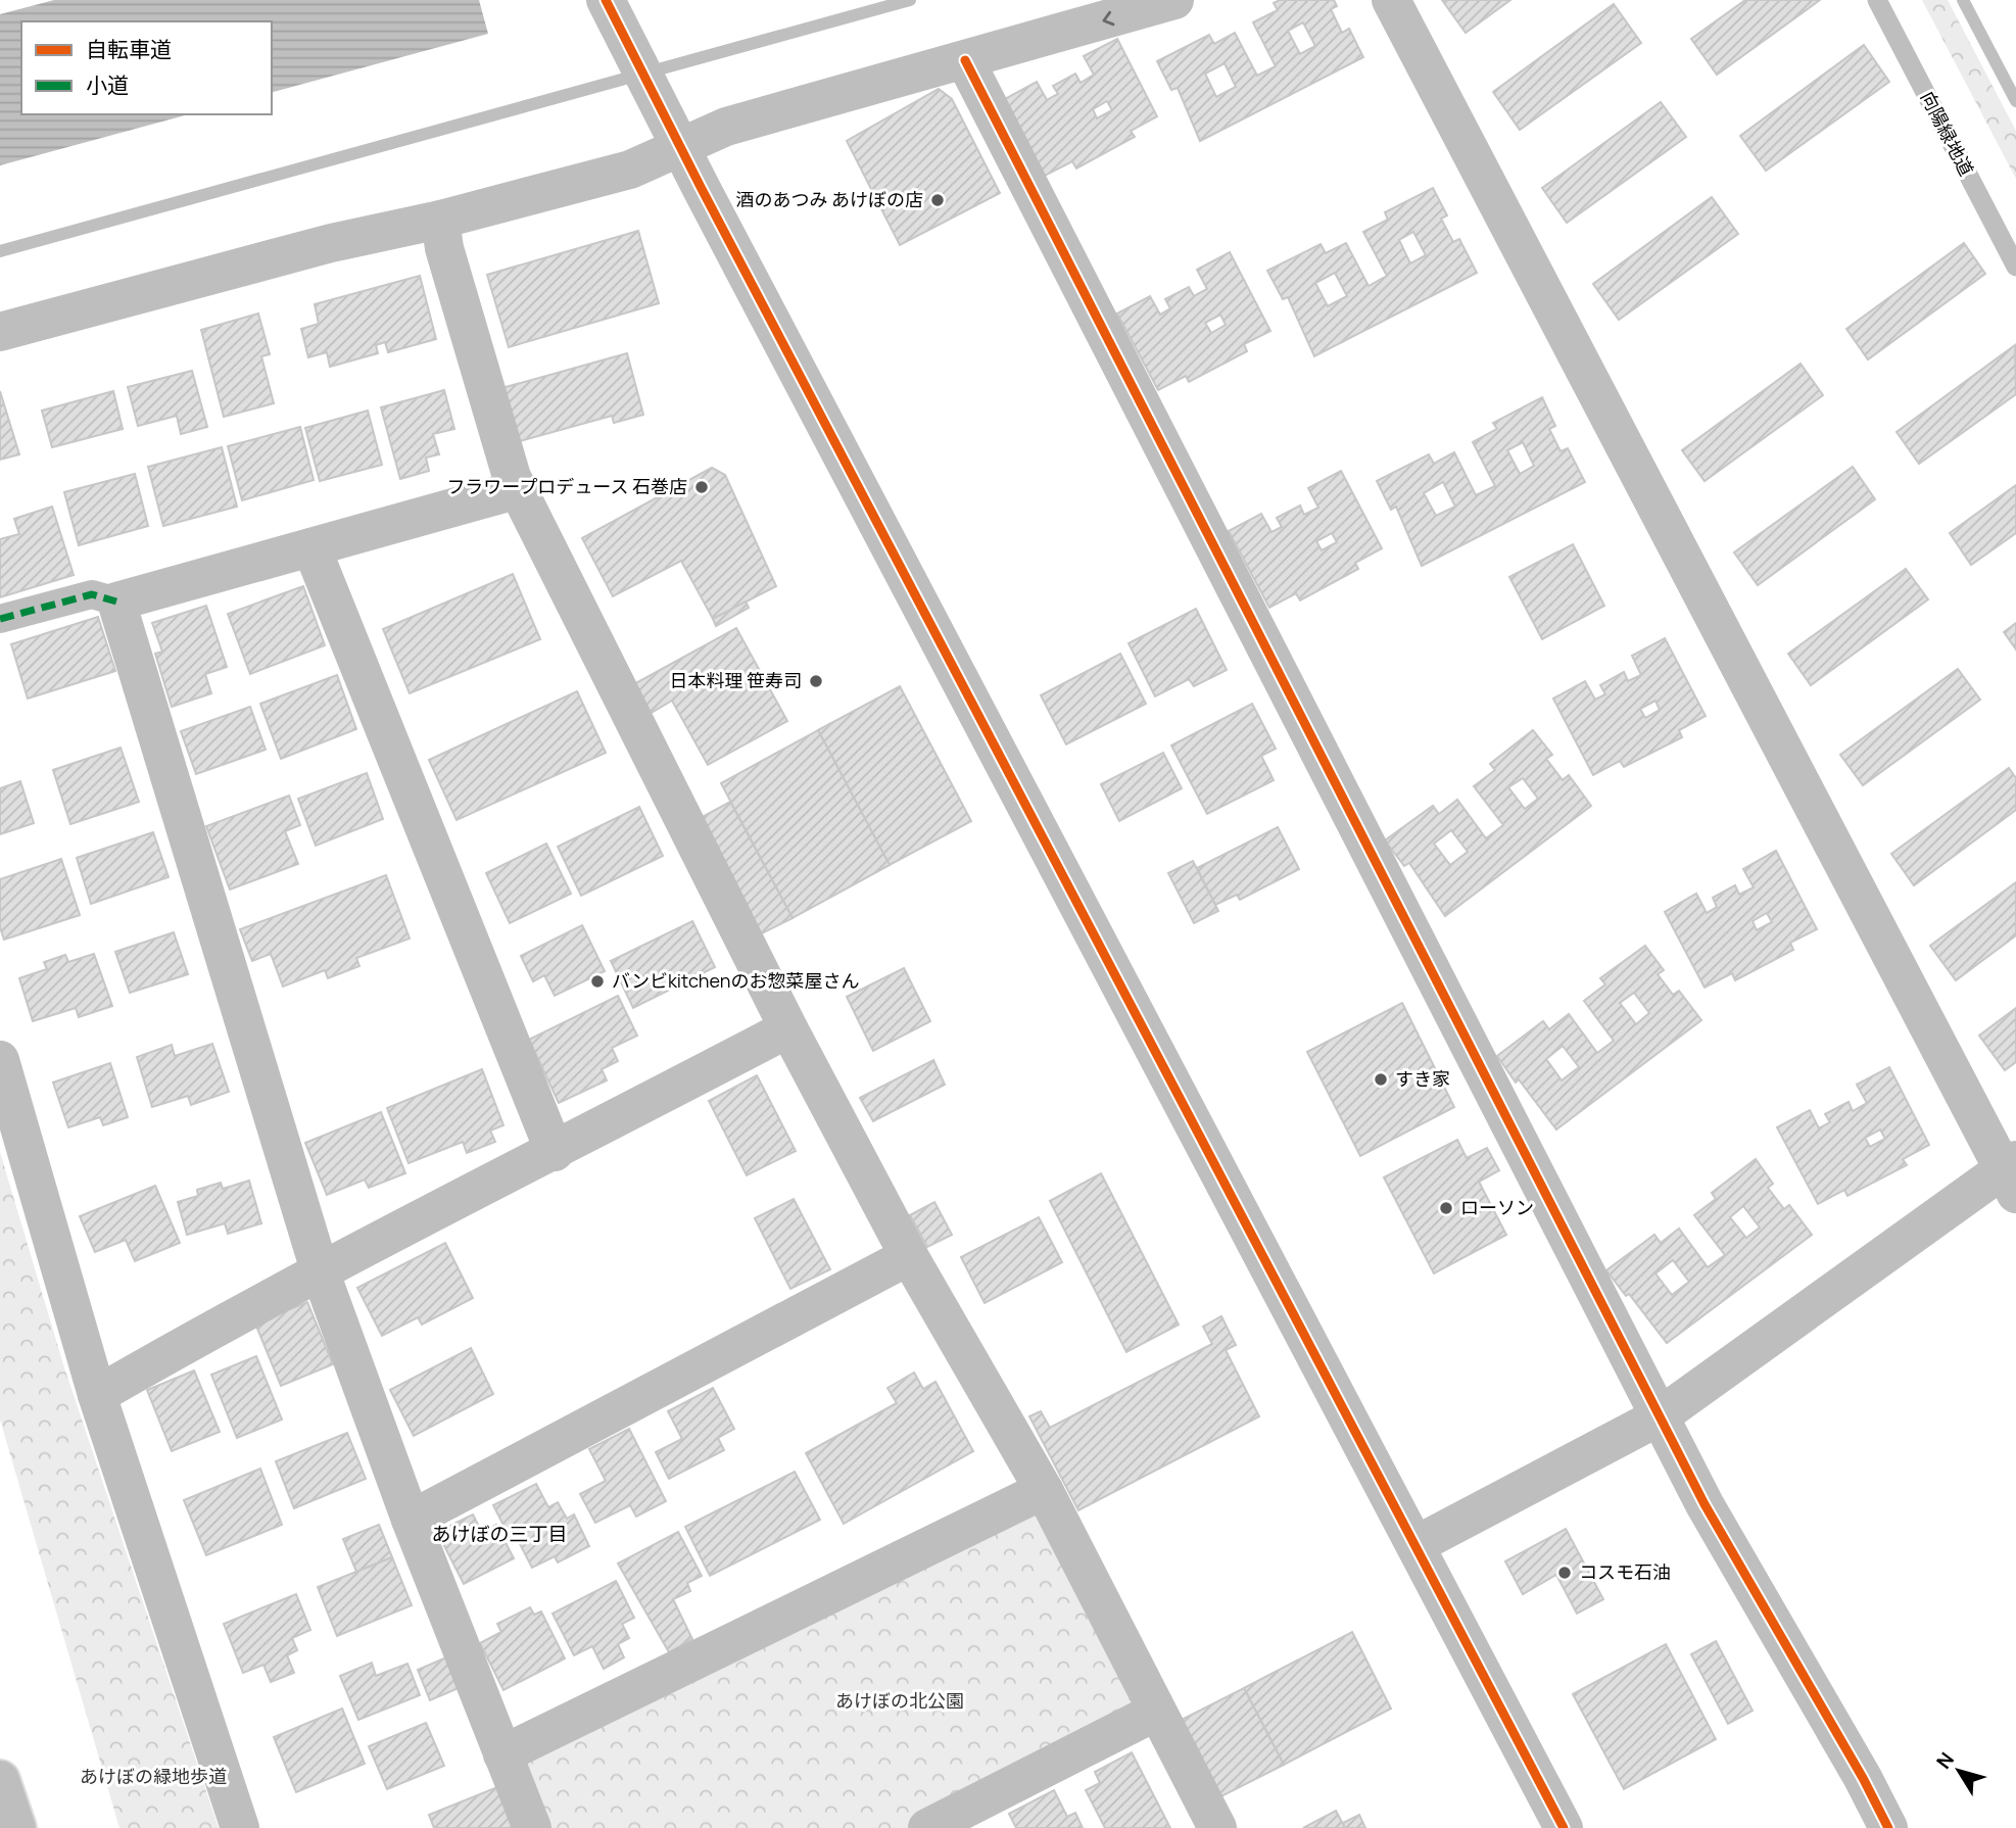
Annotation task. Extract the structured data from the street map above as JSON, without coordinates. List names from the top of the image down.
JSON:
{
  "streets": {
    "lane": ["向陽緑地道"]
  },
  "districts": ["あけぼの三丁目"],
  "parks": ["あけぼの北公園", "あけぼの緑地歩道"],
  "places": [
    "酒のあつみ あけぼの店",
    "フラワープロデュース 石巻店",
    "日本料理 笹寿司",
    "バンビkitchenのお惣菜屋さん",
    "すき家",
    "ローソン",
    "コスモ石油"
  ],
  "legend": ["自転車道", "小道"],
  "north": "top left"
}
